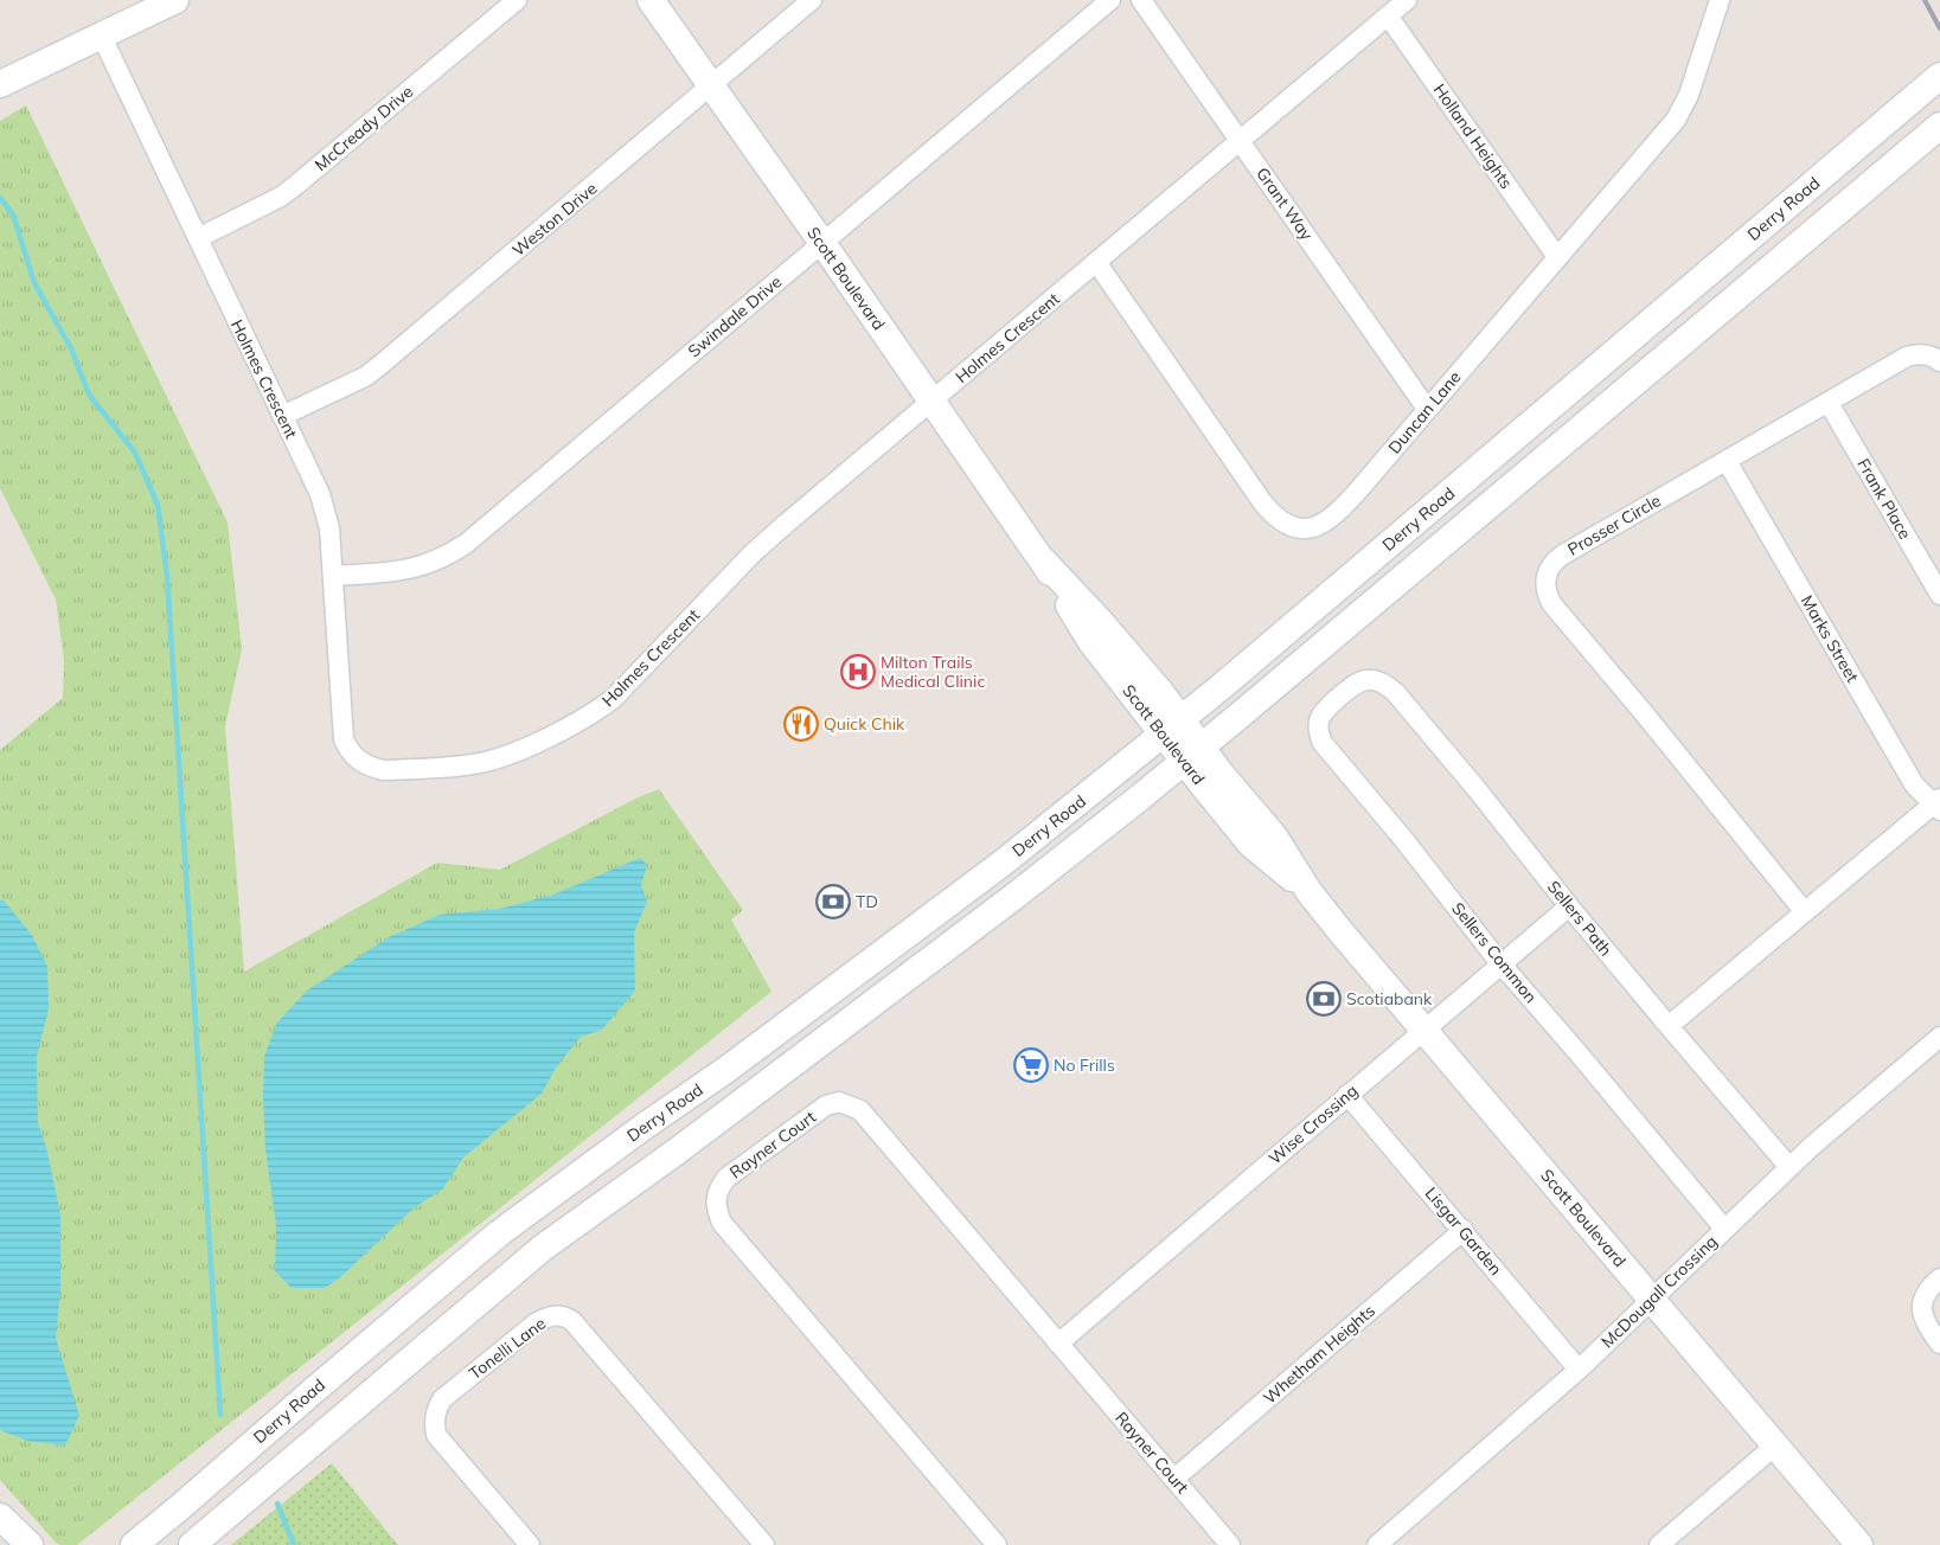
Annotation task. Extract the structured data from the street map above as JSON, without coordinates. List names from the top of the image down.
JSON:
{
  "streets": {
    "main road": ["Derry Road", "Scott Boulevard"],
    "street": [
      "McCready Drive",
      "Holland Heights",
      "Grant Way",
      "Weston Drive",
      "Swindale Drive",
      "Holmes Crescent",
      "Duncan Lane",
      "Frank Place",
      "Prosser Circle",
      "Marks Street",
      "Sellers Path",
      "Sellers Common",
      "Wise Crossing",
      "Rayner Court",
      "Lisgar Garden",
      "McDougall Crossing",
      "Tonelli Lane",
      "Whetham Heights"
    ]
  },
  "crossings": [
    ["McCready Drive", "Holmes Crescent"],
    ["Holland Heights", "Holmes Crescent"],
    ["Holland Heights", "Duncan Lane"],
    ["Grant Way", "Holmes Crescent"],
    ["Grant Way", "Duncan Lane"],
    ["Derry Road", "Scott Boulevard"],
    ["Weston Drive", "Scott Boulevard"],
    ["Weston Drive", "Holmes Crescent"],
    ["Scott Boulevard", "Swindale Drive"],
    ["Scott Boulevard", "Holmes Crescent"],
    ["Scott Boulevard", "Wise Crossing"],
    ["Scott Boulevard", "McDougall Crossing"],
    ["Swindale Drive", "Holmes Crescent"],
    ["Holmes Crescent", "Duncan Lane"],
    ["Frank Place", "Prosser Circle"],
    ["Prosser Circle", "Marks Street"],
    ["Sellers Path", "Sellers Common"],
    ["Sellers Path", "Wise Crossing"],
    ["Sellers Path", "McDougall Crossing"],
    ["Sellers Common", "Wise Crossing"],
    ["Sellers Common", "McDougall Crossing"],
    ["Wise Crossing", "Rayner Court"],
    ["Wise Crossing", "Lisgar Garden"],
    ["Rayner Court", "Whetham Heights"],
    ["Lisgar Garden", "McDougall Crossing"],
    ["Lisgar Garden", "Whetham Heights"]
  ],
  "places": {
    "hospital": ["Milton Trails Medical Clinic"],
    "restaurant": ["Quick Chik"],
    "bank": ["TD", "Scotiabank"],
    "supermarket": ["No Frills"]
  }
}
